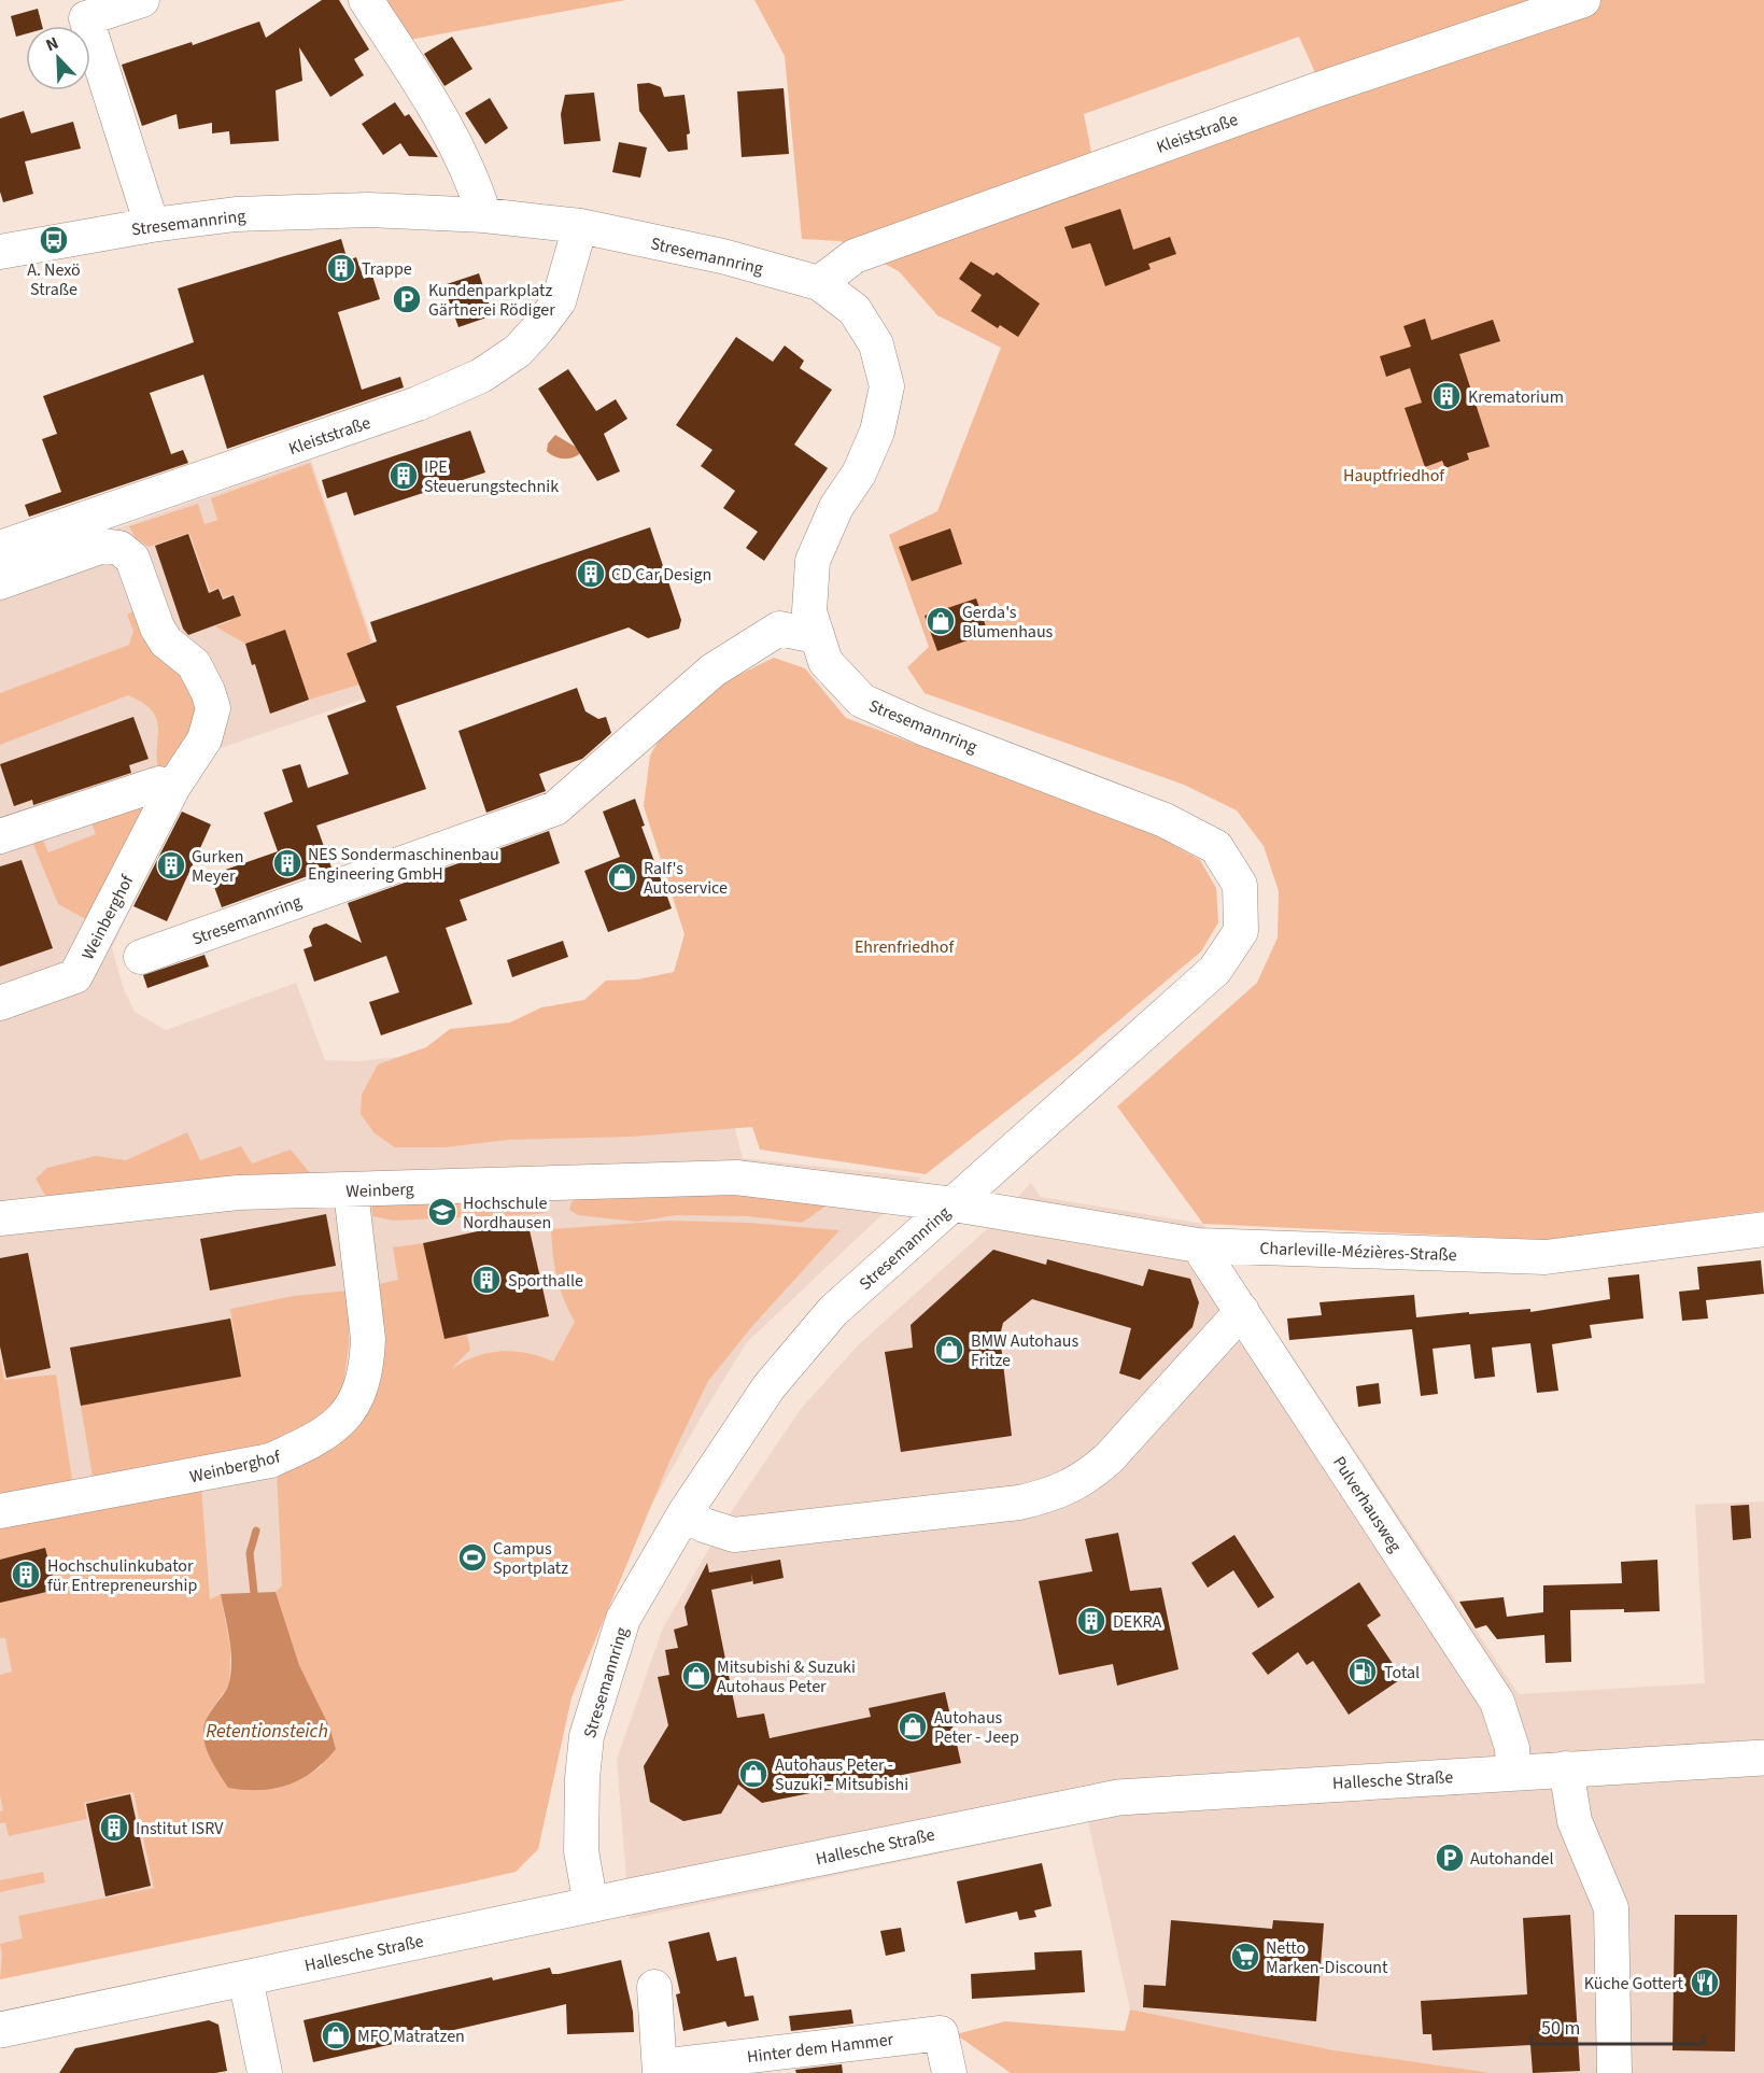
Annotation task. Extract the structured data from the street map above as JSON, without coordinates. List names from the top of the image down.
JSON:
{
  "streets": {
    "main road": ["Hallesche Straße"],
    "street": [
      "Kleiststraße",
      "Stresemannring",
      "Weinberghof",
      "Weinberg",
      "Charleville-Mézières-Straße",
      "Pulverhausweg",
      "Hinter dem Hammer"
    ]
  },
  "crossings": [
    ["Kleiststraße", "Stresemannring"],
    ["Stresemannring", "Weinberg"],
    ["Stresemannring", "Charleville-Mézières-Straße"],
    ["Stresemannring", "Hallesche Straße"],
    ["Weinberghof", "Weinberg"],
    ["Weinberg", "Charleville-Mézières-Straße"],
    ["Charleville-Mézières-Straße", "Pulverhausweg"],
    ["Pulverhausweg", "Hallesche Straße"]
  ],
  "water": ["Retentionsteich"],
  "parks": ["Hauptfriedhof", "Ehrenfriedhof"],
  "places": {
    "bus stop": ["A. Nexö Straße"],
    "building": [
      "Trappe",
      "Krematorium",
      "IPE Steuerungstechnik",
      "CD Car Design",
      "NES Sondermaschinenbau Engineering GmbH",
      "Gurken Meyer",
      "Sporthalle",
      "Hochschulinkubator für Entrepreneurship",
      "DEKRA",
      "Institut ISRV"
    ],
    "parking": ["Kundenparkplatz Gärtnerei Rödiger", "Autohandel"],
    "shop": [
      "Gerda's Blumenhaus",
      "Ralf's Autoservice",
      "BMW Autohaus Fritze",
      "Mitsubishi & Suzuki Autohaus Peter",
      "Autohaus Peter - Jeep",
      "Autohaus Peter - Suzuki - Mitsubishi",
      "MFO Matratzen"
    ],
    "school or university": ["Hochschule Nordhausen"],
    "sports": ["Campus Sportplatz"],
    "fuel station": ["Total"],
    "supermarket": ["Netto Marken-Discount"],
    "restaurant": ["Küche Gottert"]
  },
  "scale_bar": "50 m",
  "north": "top left"
}
